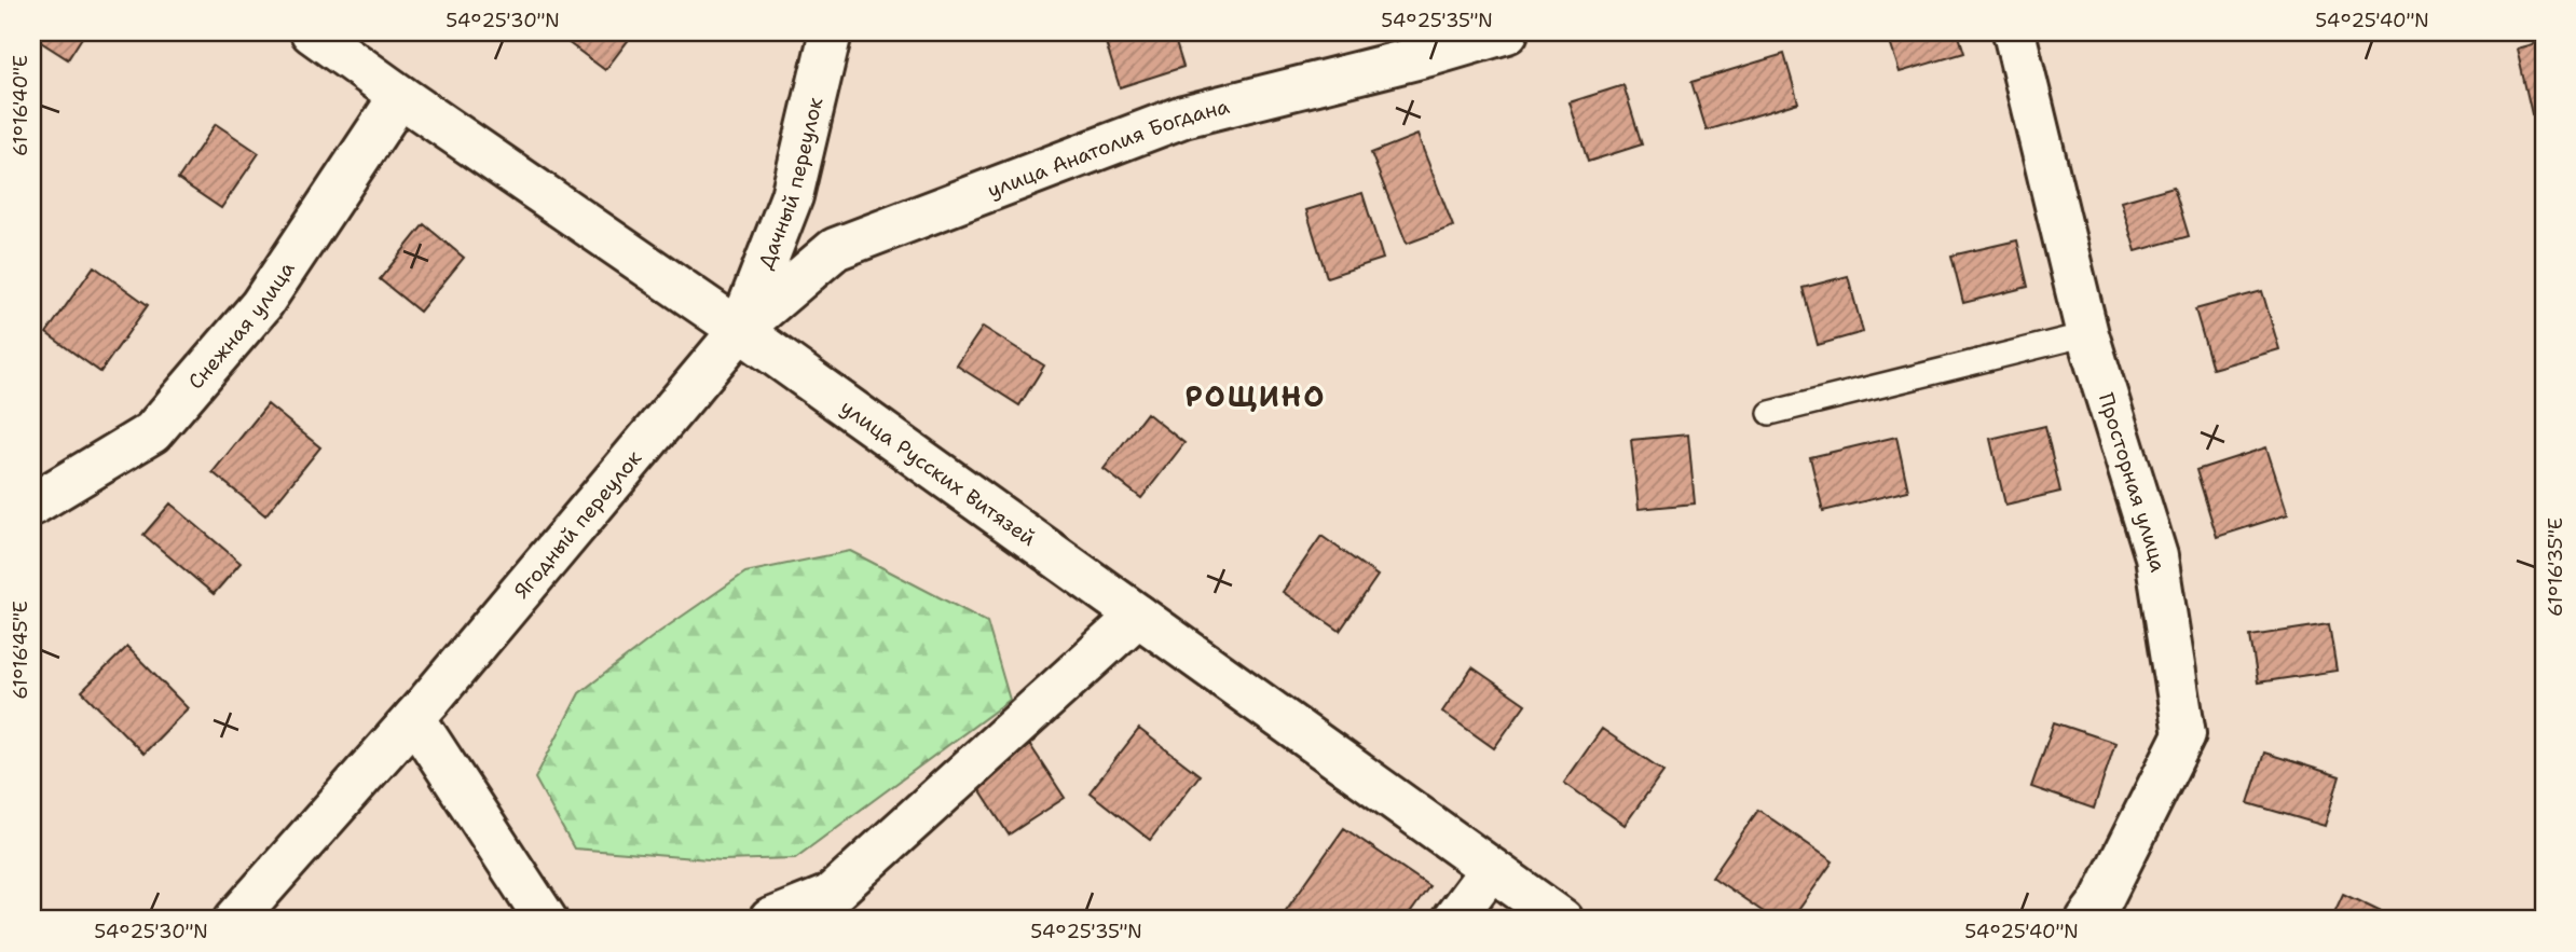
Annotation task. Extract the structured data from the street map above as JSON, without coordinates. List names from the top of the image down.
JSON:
{
  "streets": {
    "street": [
      "улица Анатолия Богдана",
      "Дачный переулок",
      "Снежная улица",
      "улица Русских Витязей",
      "Просторная улица",
      "Ягодный переулок"
    ]
  },
  "crossings": [
    ["улица Анатолия Богдана", "Дачный переулок"],
    ["улица Анатолия Богдана", "улица Русских Витязей"],
    ["улица Анатолия Богдана", "Ягодный переулок"],
    ["Дачный переулок", "улица Русских Витязей"],
    ["Дачный переулок", "Ягодный переулок"],
    ["Снежная улица", "улица Русских Витязей"],
    ["улица Русских Витязей", "Ягодный переулок"]
  ],
  "districts": ["РОЩИНО"],
  "coordinates": [
    "54°25'30\"N",
    "54°25'35\"N",
    "54°25'40\"N",
    "61°16'40\"E",
    "61°16'35\"E",
    "61°16'45\"E"
  ]
}
